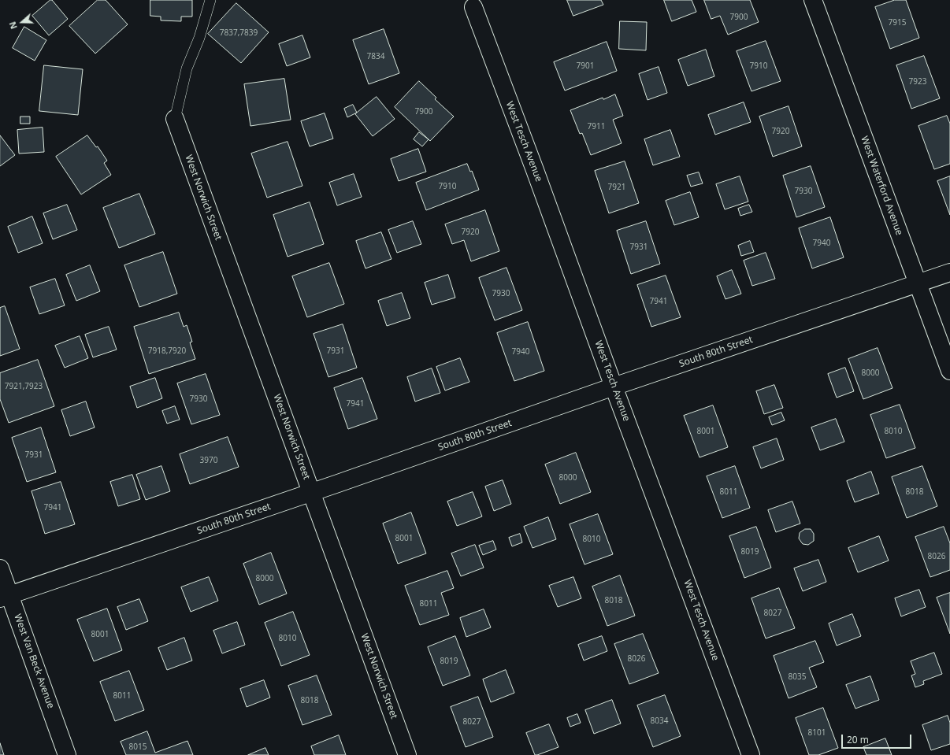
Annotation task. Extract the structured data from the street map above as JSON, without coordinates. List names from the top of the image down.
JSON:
{
  "streets": {
    "street": [
      "West Tesch Avenue",
      "West Waterford Avenue",
      "West Norwich Street",
      "South 80th Street",
      "West Van Beck Avenue"
    ]
  },
  "crossings": [
    ["West Tesch Avenue", "South 80th Street"],
    ["West Waterford Avenue", "South 80th Street"],
    ["West Norwich Street", "South 80th Street"],
    ["South 80th Street", "West Van Beck Avenue"]
  ],
  "house_numbers": [
    "7900",
    "7915",
    "7837,7839",
    "7834",
    "7901",
    "7910",
    "7923",
    "7900",
    "7911",
    "7920",
    "7910",
    "7921",
    "7930",
    "7920",
    "7940",
    "7931",
    "7930",
    "7941",
    "7918,7920",
    "7931",
    "7940",
    "8000",
    "7921,7923",
    "7930",
    "7941",
    "8001",
    "8010",
    "7931",
    "3970",
    "8000",
    "8011",
    "8018",
    "7941",
    "8001",
    "8010",
    "8019",
    "8026",
    "8000",
    "8018",
    "8011",
    "8027",
    "8001",
    "8010",
    "8026",
    "8019",
    "8035",
    "8011",
    "8018",
    "8034",
    "8027",
    "8101",
    "8015"
  ],
  "scale_bar": "20 m",
  "north": "left"
}
